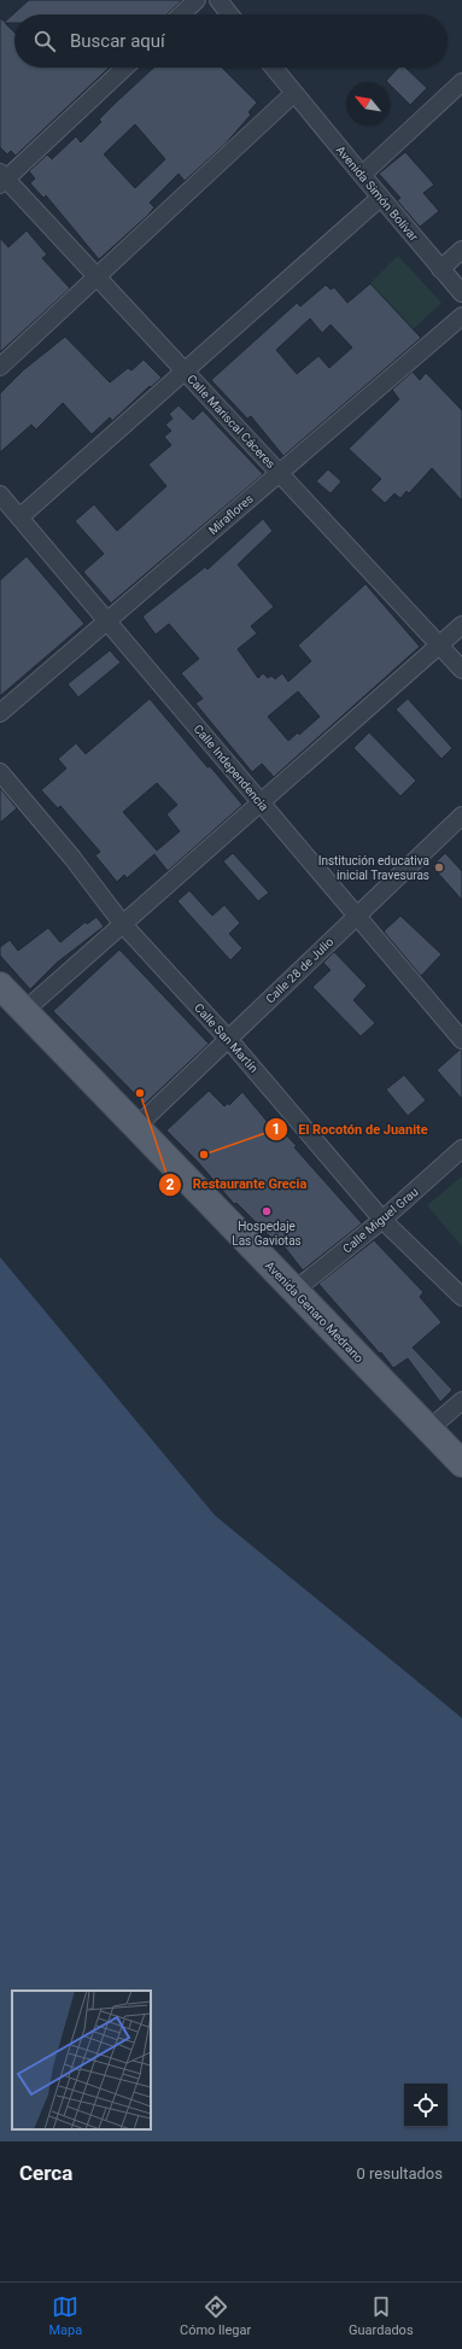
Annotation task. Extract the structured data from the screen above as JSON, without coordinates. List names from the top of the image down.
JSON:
{
  "streets": {
    "main road": ["Avenida Genaro Medrano"],
    "street": [
      "Avenida Simón Bolívar",
      "Calle Mariscal Cáceres",
      "Miraflores",
      "Calle Independencia",
      "Calle 28 de Julio",
      "Calle San Martín",
      "Calle Miguel Grau"
    ]
  },
  "crossings": [
    ["Calle Mariscal Cáceres", "Miraflores"],
    ["Miraflores", "Calle Independencia"],
    ["Calle Independencia", "Calle 28 de Julio"],
    ["Calle 28 de Julio", "Calle San Martín"],
    ["Calle 28 de Julio", "Avenida Genaro Medrano"],
    ["Calle San Martín", "Calle Miguel Grau"],
    ["Calle Miguel Grau", "Avenida Genaro Medrano"]
  ],
  "places": [
    "Institución educativa inicial Travesuras",
    "Restaurante Grecia",
    "El Rocotón de Juanite",
    "Hospedaje Las Gaviotas"
  ],
  "north": "top left",
  "page": {
    "search": "Buscar aquí",
    "heading": ["Cerca", "0 resultados"],
    "nav": ["Mapa", "Cómo llegar", "Guardados"]
  }
}
